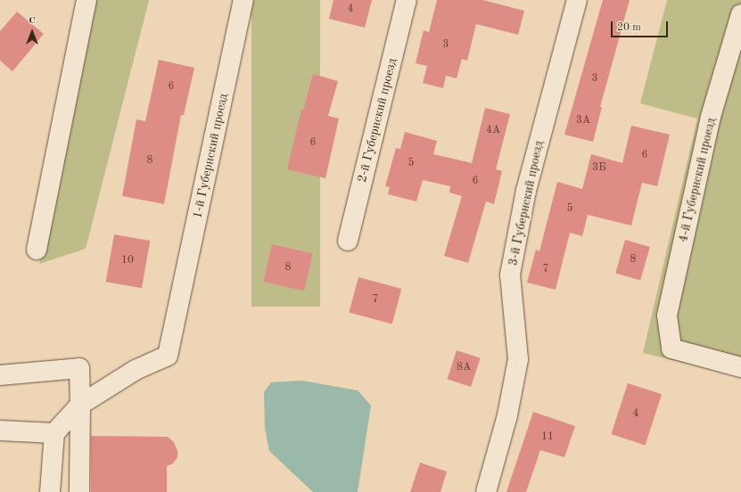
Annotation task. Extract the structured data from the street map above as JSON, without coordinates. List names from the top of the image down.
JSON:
{
  "streets": {
    "street": [
      "2-й Губернский проезд",
      "1-й Губернский проезд",
      "4-й Губернский проезд",
      "3-й Губернский проезд"
    ]
  },
  "house_numbers": [
    "4",
    "3",
    "3",
    "6",
    "3А",
    "4А",
    "6",
    "6",
    "8",
    "5",
    "3Б",
    "6",
    "5",
    "8",
    "10",
    "8",
    "7",
    "7",
    "8А",
    "4",
    "11"
  ],
  "scale_bar": "20 m",
  "north": "top"
}
